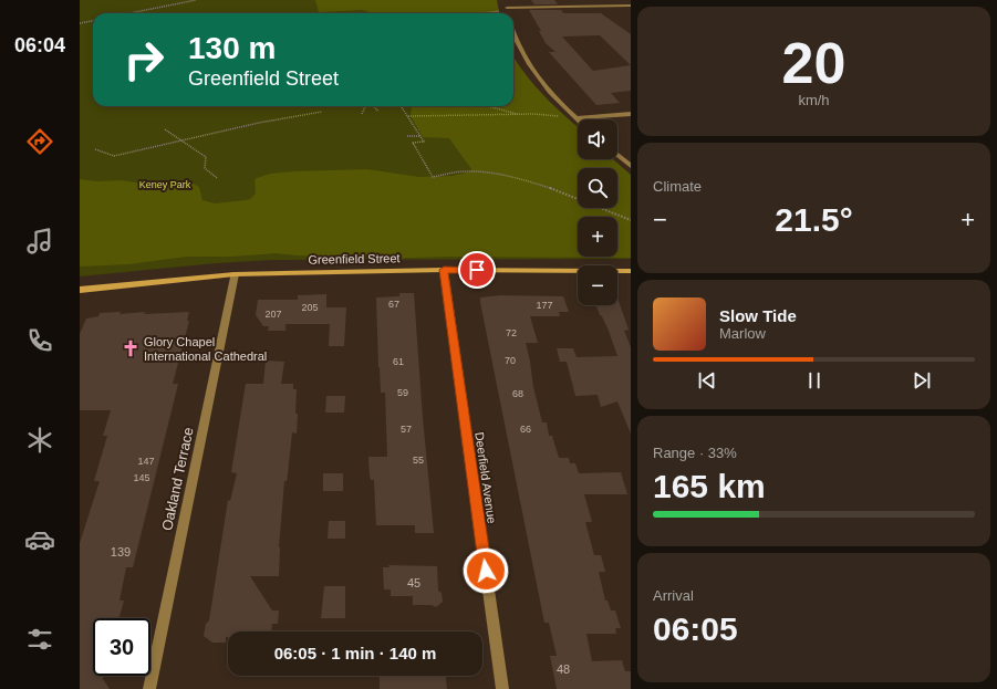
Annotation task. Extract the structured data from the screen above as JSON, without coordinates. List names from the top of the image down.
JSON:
{
  "streets": {
    "street": ["Greenfield Street", "Deerfield Avenue", "Oakland Terrace"]
  },
  "crossings": [
    ["Greenfield Street", "Deerfield Avenue"],
    ["Greenfield Street", "Oakland Terrace"]
  ],
  "parks": ["Keney Park"],
  "places": {
    "church": ["Glory Chapel International Cathedral"]
  },
  "house_numbers": [
    "67",
    "177",
    "205",
    "207",
    "72",
    "70",
    "61",
    "59",
    "68",
    "57",
    "66",
    "55",
    "147",
    "145",
    "139",
    "45",
    "48"
  ],
  "page": {
    "tabs": "06:04",
    "tile": [
      ["20", "km/h"],
      "Climate",
      ["Range · 33%", "165 km"],
      ["Arrival", "06:05"]
    ],
    "turn": ["130 m", "Greenfield Street"],
    "map_buttons": ["+", "−"],
    "heat": ["−", "21.5°", "+"],
    "song": ["Slow Tide", "Marlow"],
    "limit": "30",
    "trip": "06:05 · 1 min · 140 m"
  }
}
